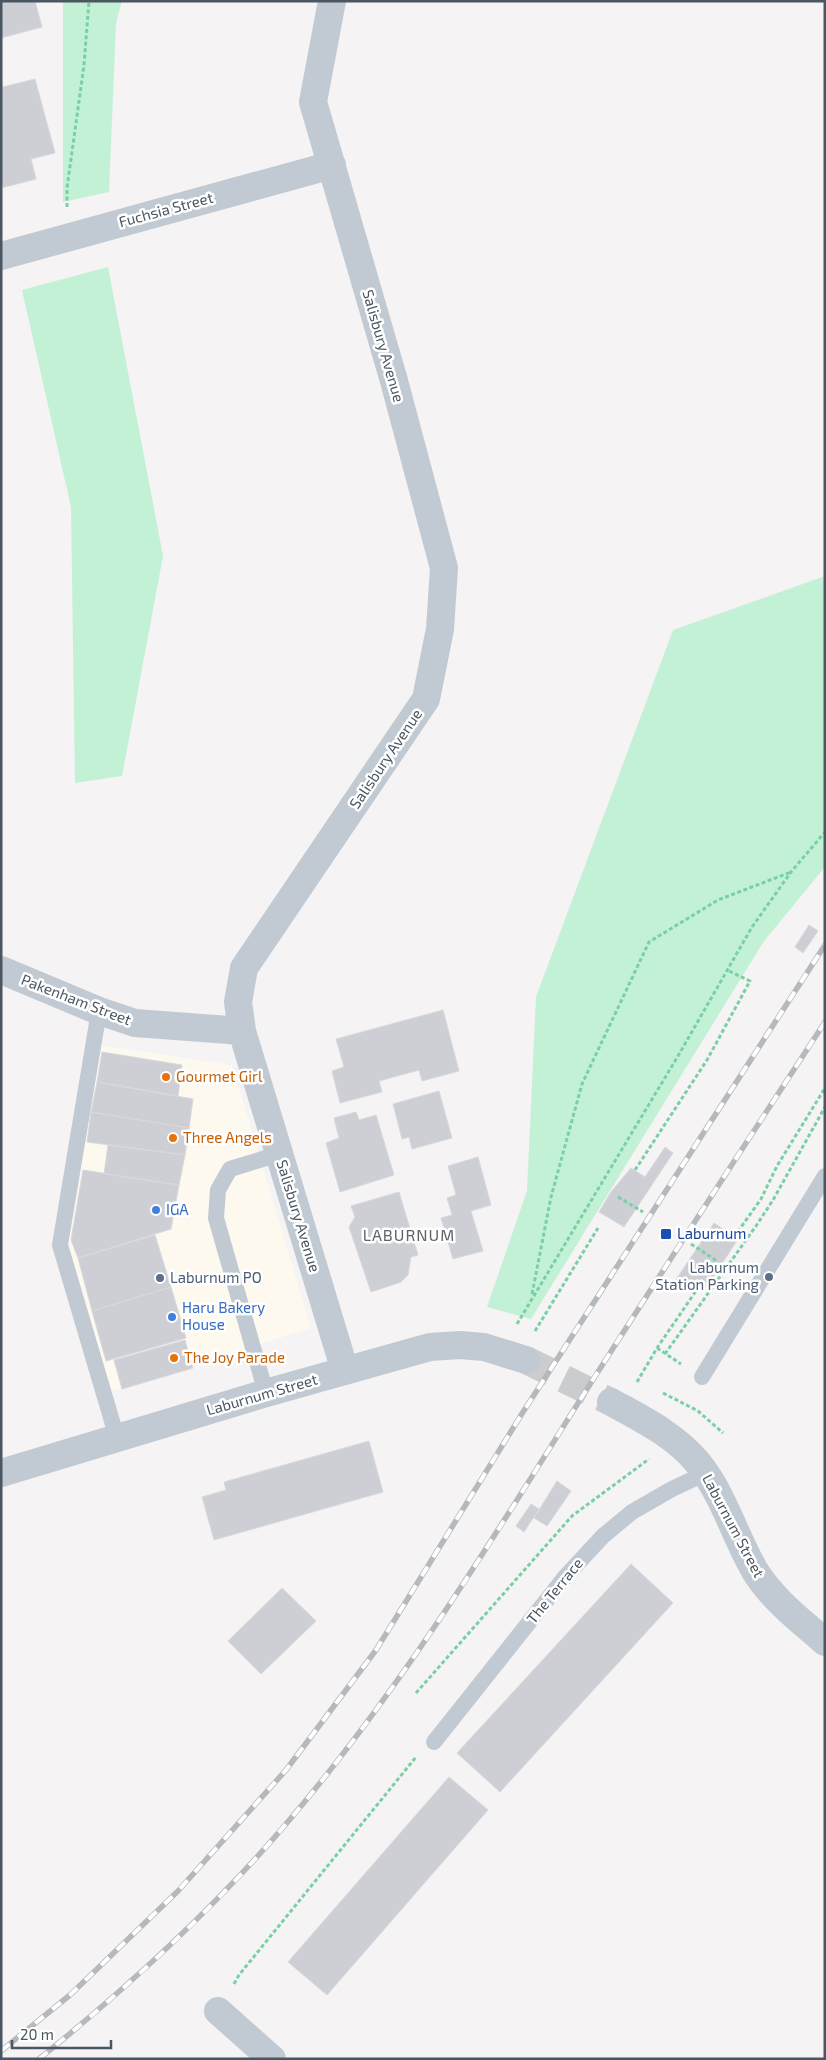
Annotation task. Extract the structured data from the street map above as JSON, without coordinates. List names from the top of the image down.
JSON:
{
  "streets": {
    "street": [
      "Fuchsia Street",
      "Salisbury Avenue",
      "Pakenham Street",
      "Laburnum Street"
    ],
    "lane": ["The Terrace"]
  },
  "crossings": [
    ["Fuchsia Street", "Salisbury Avenue"],
    ["Salisbury Avenue", "Pakenham Street"],
    ["Salisbury Avenue", "Laburnum Street"],
    ["Laburnum Street", "The Terrace"]
  ],
  "districts": ["LABURNUM"],
  "places": {
    "other": [
      "Gourmet Girl",
      "Three Angels",
      "IGA",
      "Laburnum Station Parking",
      "Laburnum PO",
      "Haru Bakery House",
      "The Joy Parade"
    ],
    "transit": ["Laburnum"]
  },
  "scale_bar": "20 m"
}
